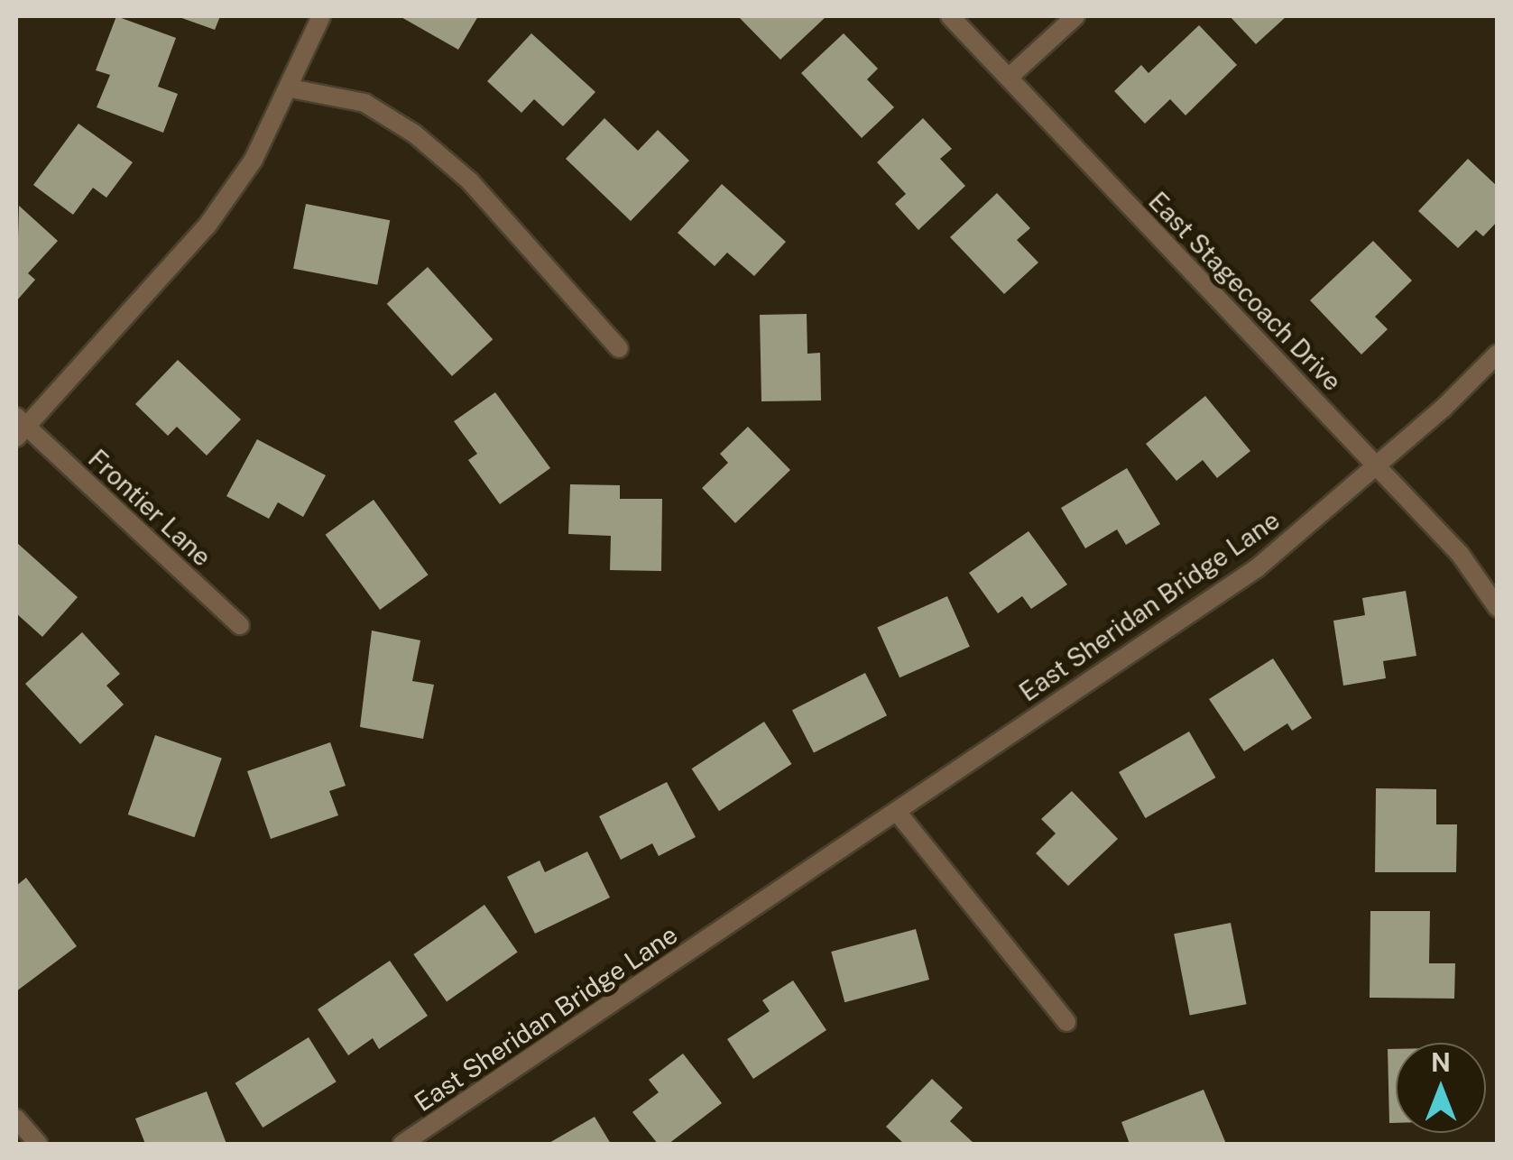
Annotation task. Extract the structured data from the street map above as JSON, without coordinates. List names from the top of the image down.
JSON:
{
  "streets": {
    "street": ["East Stagecoach Drive", "Frontier Lane", "East Sheridan Bridge Lane"]
  },
  "crossings": [
    ["East Stagecoach Drive", "East Sheridan Bridge Lane"]
  ],
  "north": "top"
}
